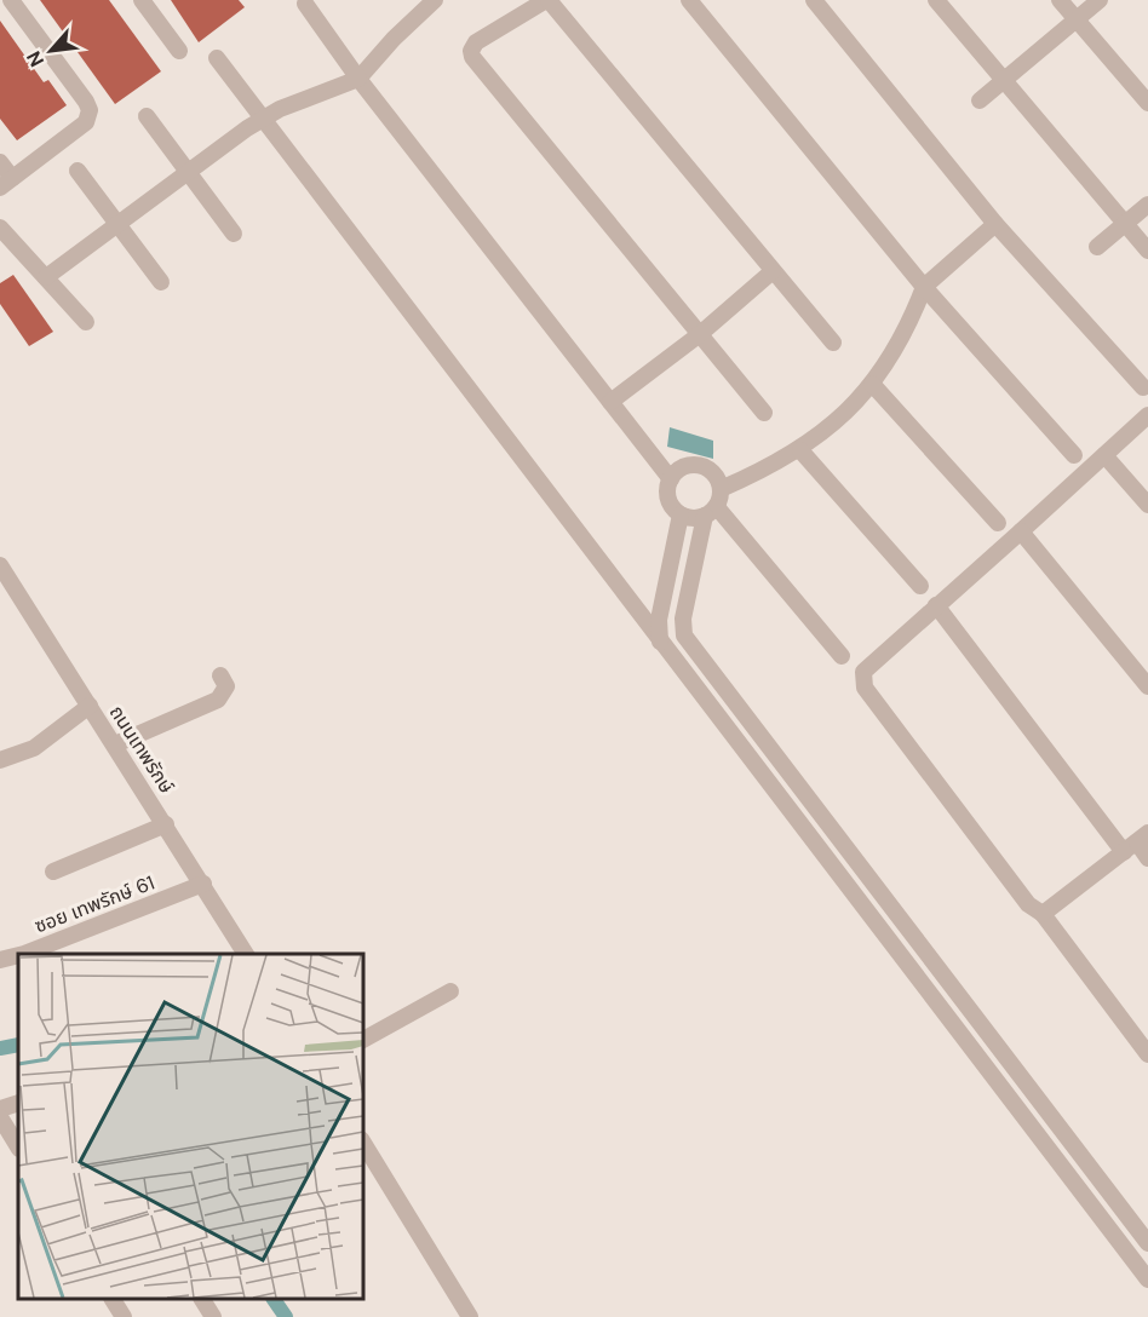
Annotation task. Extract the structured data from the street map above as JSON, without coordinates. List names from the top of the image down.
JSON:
{
  "streets": {
    "street": ["ถนนเทพรักษ์", "ซอย เทพรักษ์ 61"]
  },
  "crossings": [
    ["ถนนเทพรักษ์", "ซอย เทพรักษ์ 61"]
  ],
  "north": "bottom left"
}
